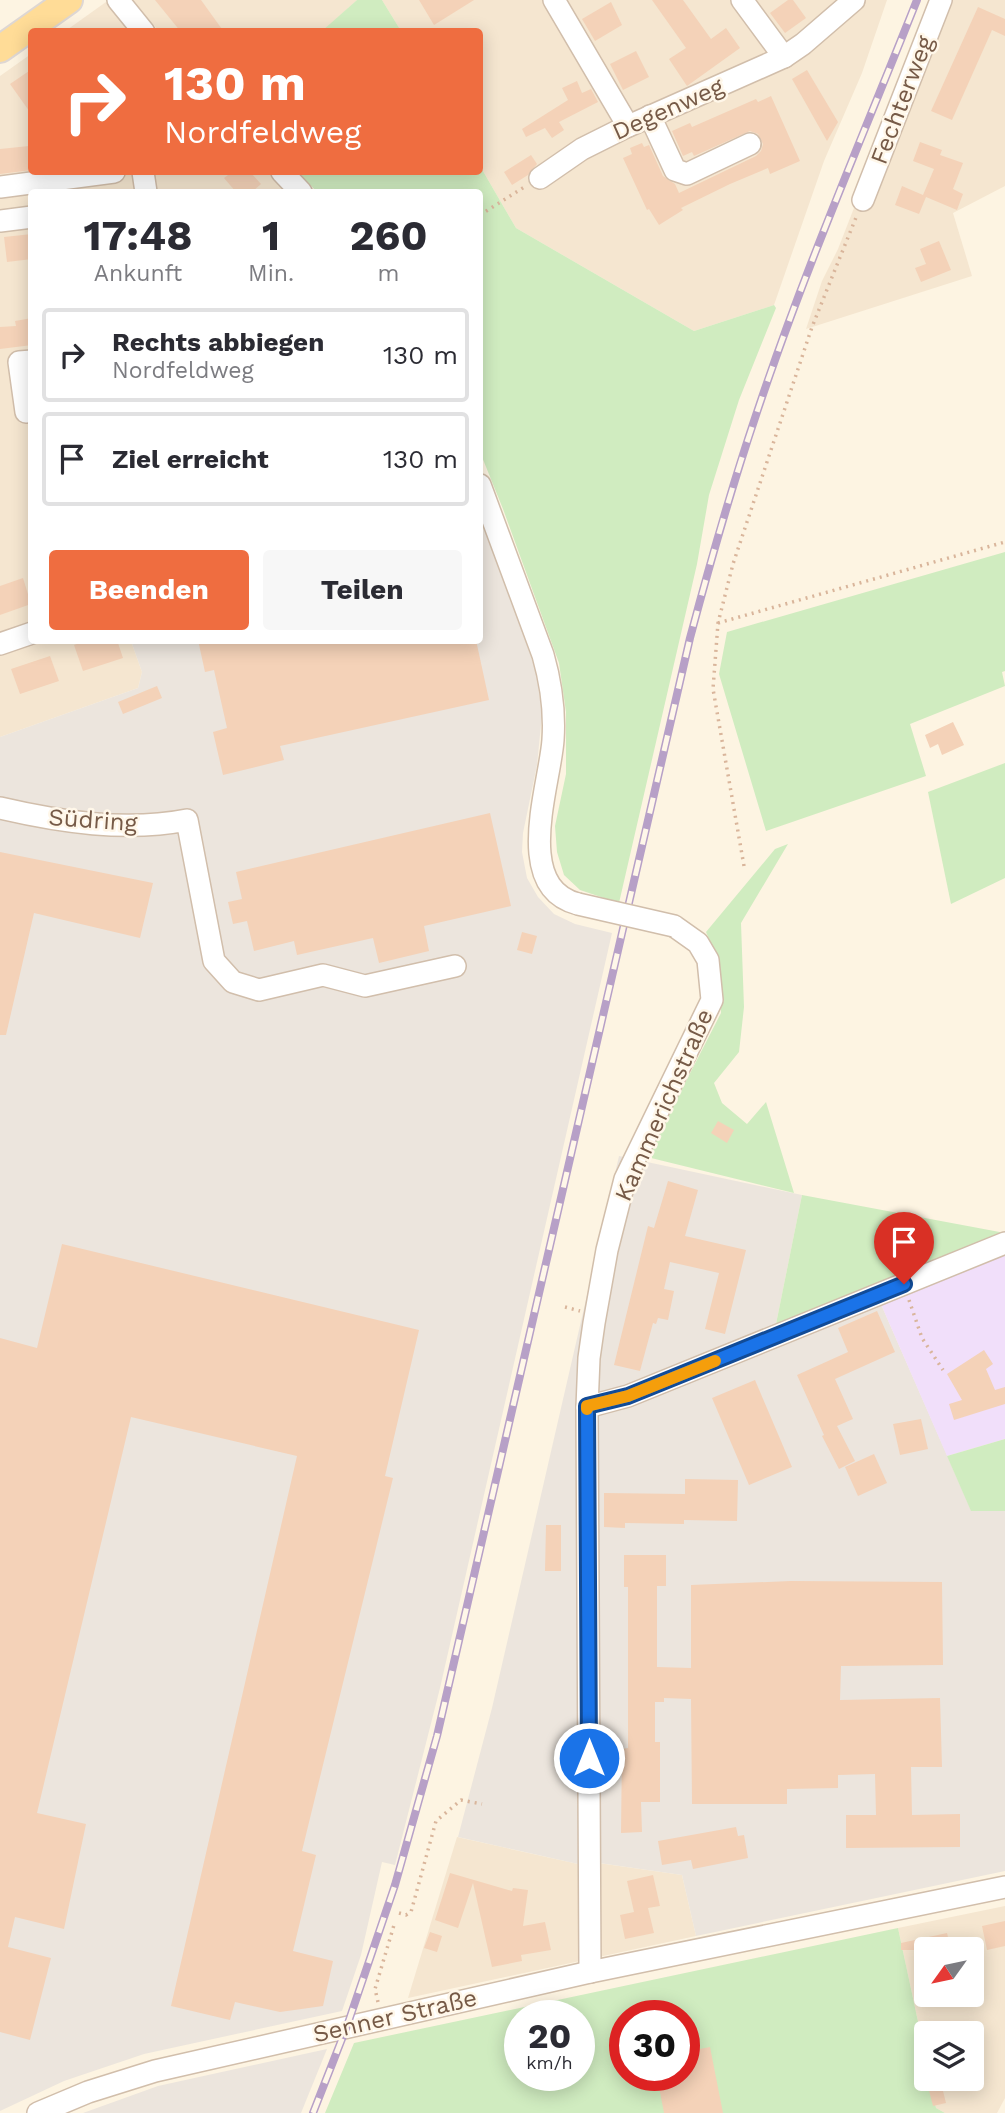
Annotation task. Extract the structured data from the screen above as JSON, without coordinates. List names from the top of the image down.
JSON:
{
  "streets": {
    "street": [
      "Fechterweg",
      "Degenweg",
      "Südring",
      "Kammerichstraße",
      "Senner Straße"
    ]
  },
  "crossings": [
    ["Kammerichstraße", "Senner Straße"]
  ],
  "north": "bottom left",
  "page": {
    "turn": ["130 m", "Nordfeldweg"],
    "eta": [
      "17:48",
      "Ankunft",
      "1",
      "Min.",
      "260",
      "m"
    ],
    "list": [
      {
        "name": "Rechts abbiegen",
        "note": "Nordfeldweg",
        "value": "130 m"
      },
      {
        "name": "Ziel erreicht",
        "value": "130 m"
      }
    ],
    "buttons": ["Beenden", "Teilen"],
    "speed": "20 km/h",
    "limit": "30"
  }
}
